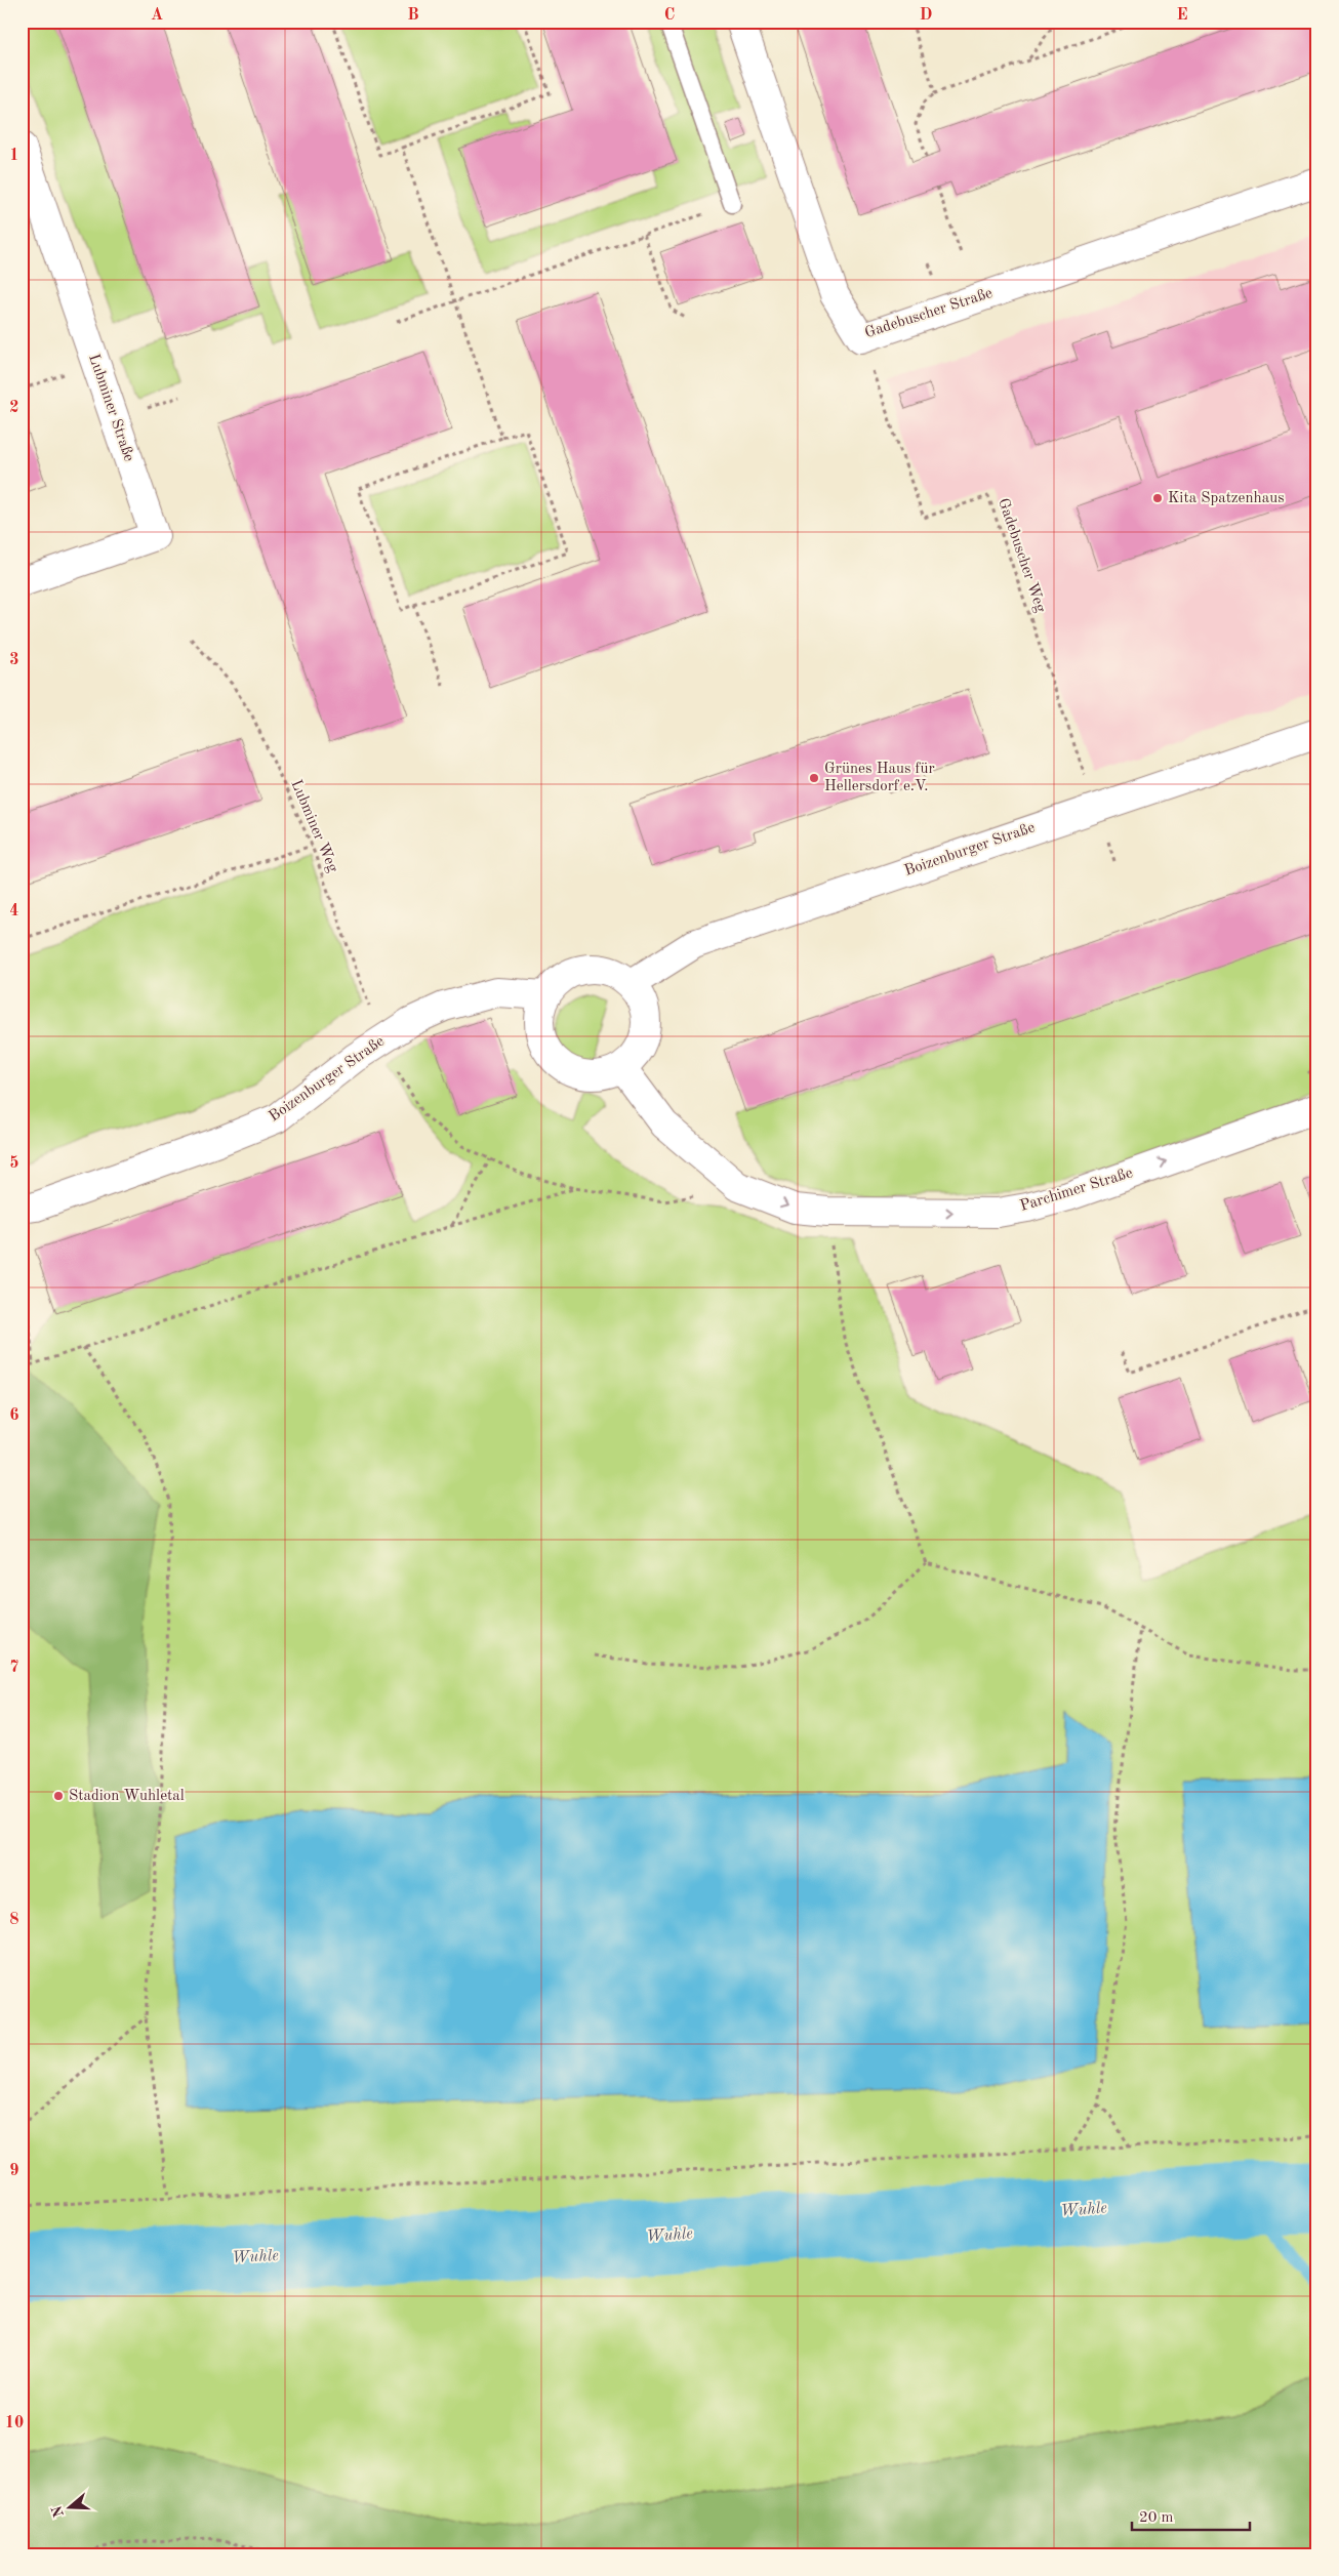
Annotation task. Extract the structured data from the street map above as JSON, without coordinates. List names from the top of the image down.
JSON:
{
  "streets": {
    "street": [
      "Gadebuscher Straße",
      "Lubminer Straße",
      "Boizenburger Straße",
      "Parchimer Straße"
    ],
    "path": ["Gadebuscher Weg", "Lubminer Weg"]
  },
  "crossings": [
    ["Gadebuscher Straße", "Gadebuscher Weg"],
    ["Lubminer Weg", "Boizenburger Straße"],
    ["Lubminer Weg", "Parchimer Straße"]
  ],
  "one_way": ["Parchimer Straße"],
  "water": ["Wuhle"],
  "places": ["Kita Spatzenhaus", "Grünes Haus für Hellersdorf e.V.", "Stadion Wuhletal"],
  "scale_bar": "20 m",
  "north": "left",
  "grid": {
    "columns": [
      "A",
      "B",
      "C",
      "D",
      "E"
    ],
    "rows": [
      "1",
      "2",
      "3",
      "4",
      "5",
      "6",
      "7",
      "8",
      "9",
      "10"
    ]
  }
}
